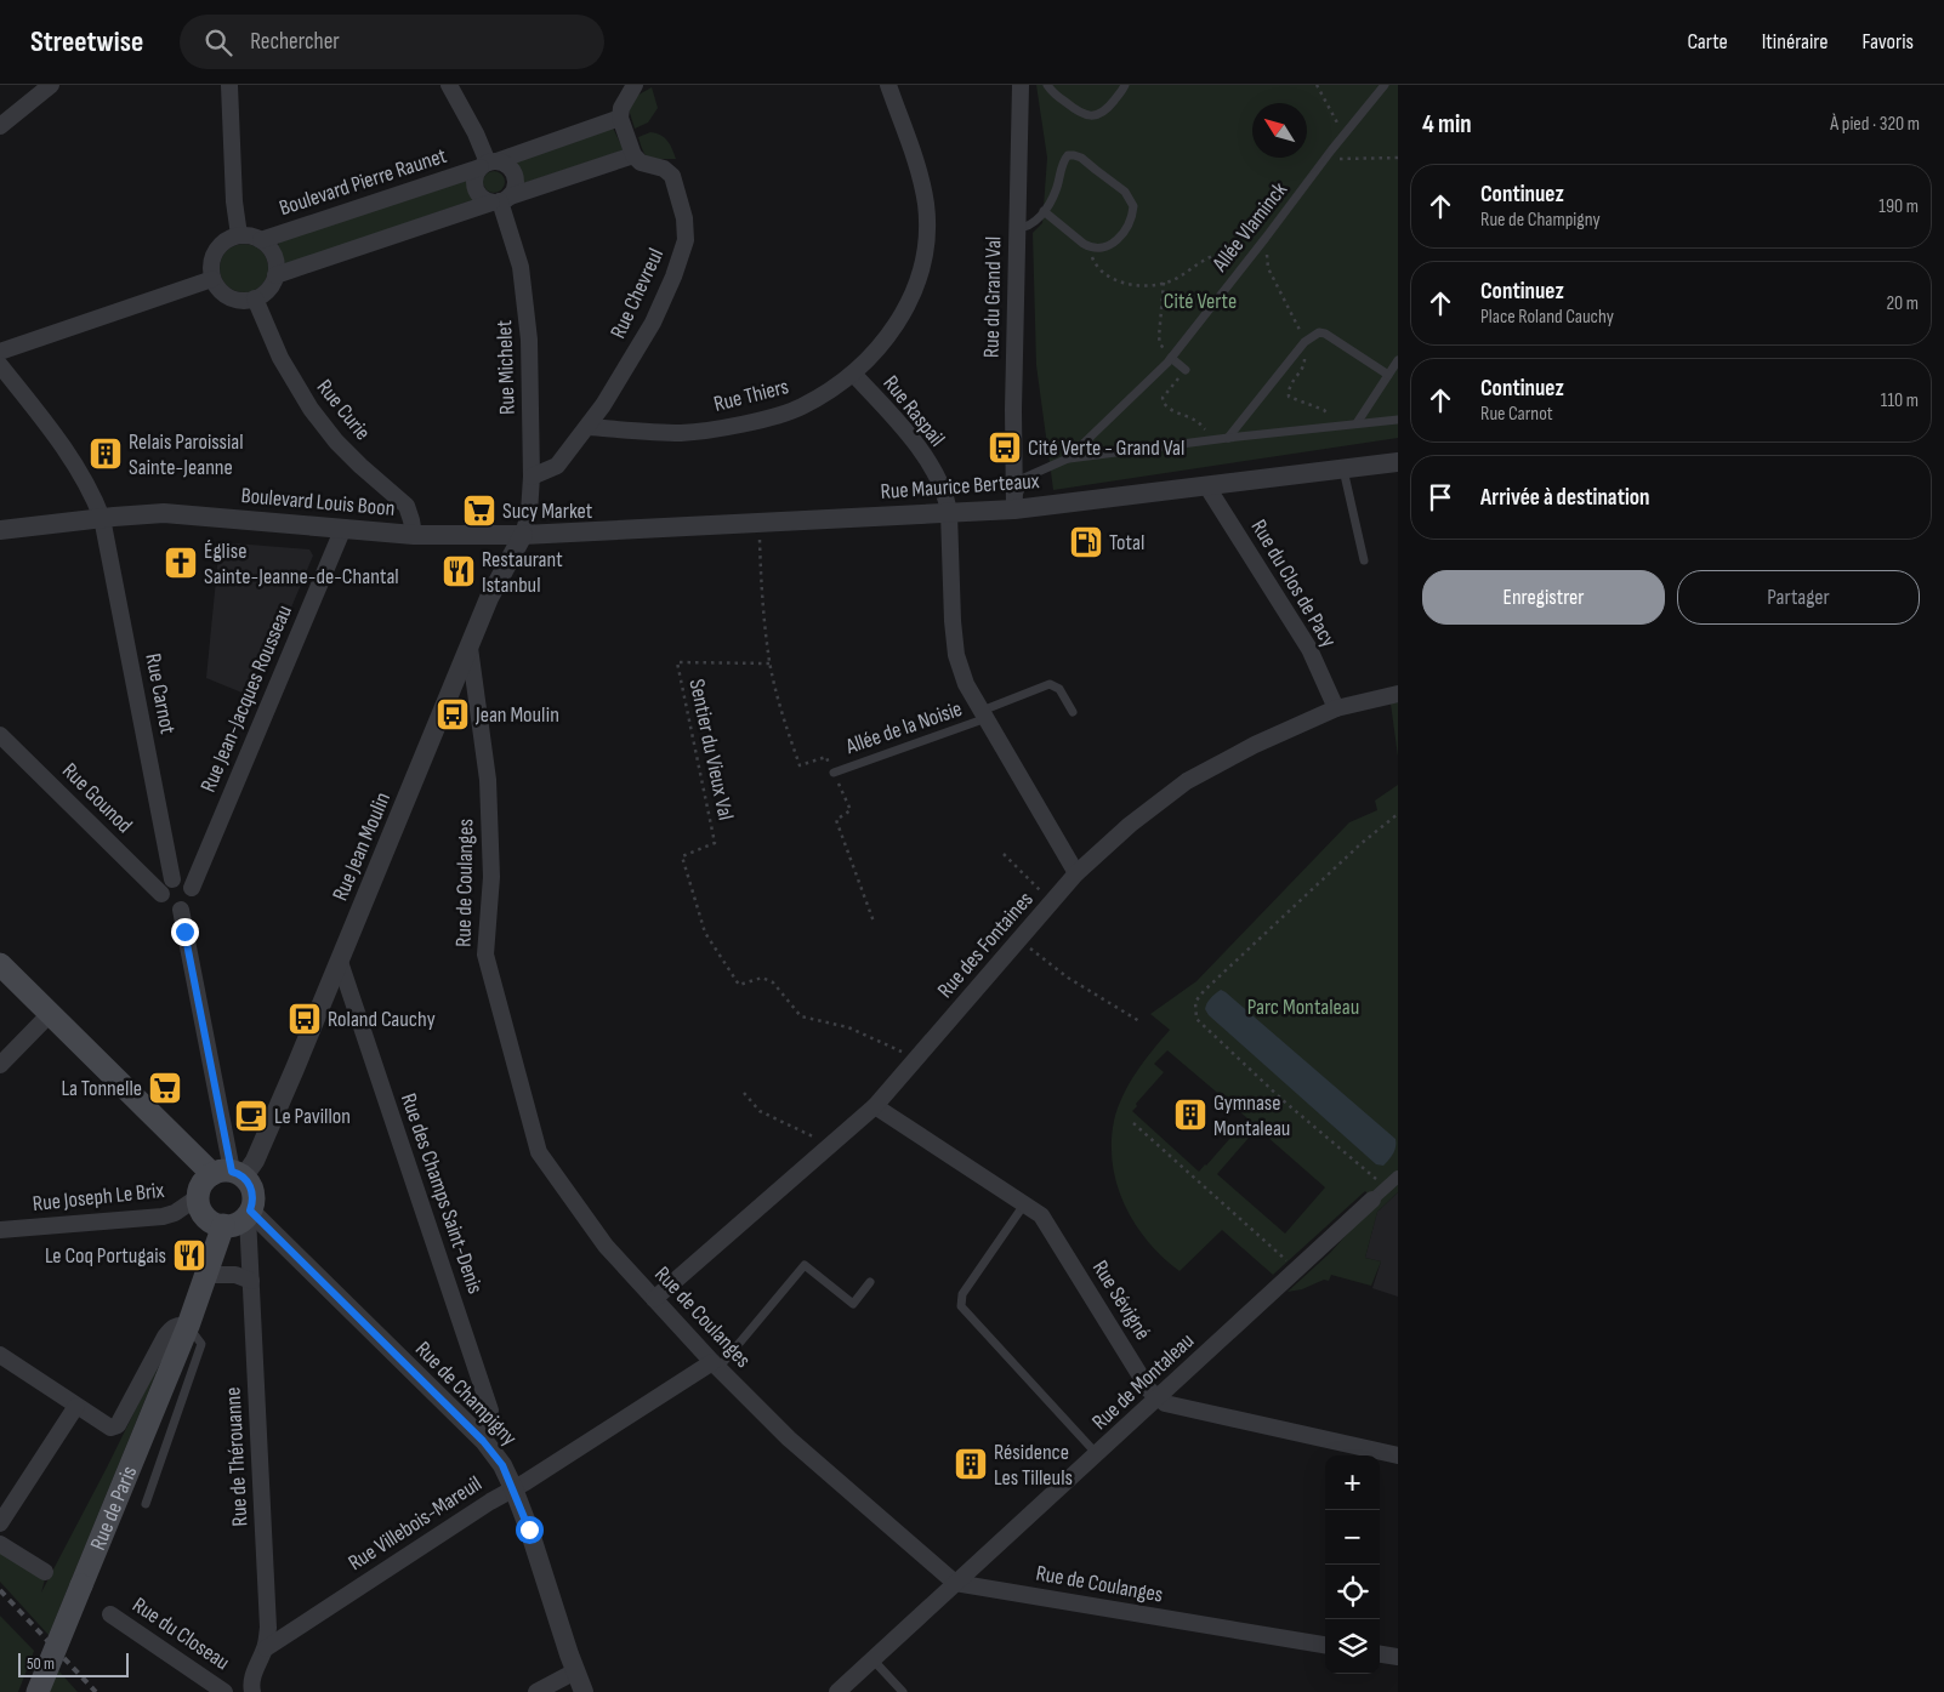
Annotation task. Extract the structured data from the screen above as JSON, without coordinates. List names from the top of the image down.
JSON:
{
  "streets": {
    "main road": ["Rue de Paris"],
    "street": [
      "Boulevard Pierre Raunet",
      "Rue Chevreul",
      "Rue du Grand Val",
      "Rue Michelet",
      "Rue Thiers",
      "Rue Curie",
      "Rue Raspail",
      "Rue Maurice Berteaux",
      "Boulevard Louis Boon",
      "Rue du Clos de Pacy",
      "Rue Carnot",
      "Rue Jean-Jacques Rousseau",
      "Rue Gounod",
      "Rue Jean Moulin",
      "Rue de Coulanges",
      "Rue des Fontaines",
      "Rue des Champs Saint-Denis",
      "Rue Joseph Le Brix",
      "Rue Sévigné",
      "Rue de Montaleau",
      "Rue de Champigny",
      "Rue de Thérouanne",
      "Rue Villebois-Mareuil",
      "Rue du Closeau"
    ],
    "lane": ["Allée Vlaminck", "Allée de la Noisie"],
    "path": ["Sentier du Vieux Val"]
  },
  "crossings": [
    ["Boulevard Pierre Raunet", "Rue Michelet"],
    ["Boulevard Pierre Raunet", "Rue Curie"],
    ["Allée Vlaminck", "Rue du Grand Val"],
    ["Allée Vlaminck", "Rue Maurice Berteaux"],
    ["Rue Chevreul", "Rue Michelet"],
    ["Rue Chevreul", "Rue Thiers"],
    ["Rue du Grand Val", "Rue Maurice Berteaux"],
    ["Rue Michelet", "Rue Maurice Berteaux"],
    ["Rue Michelet", "Boulevard Louis Boon"],
    ["Rue Michelet", "Rue Jean Moulin"],
    ["Rue Thiers", "Rue Raspail"],
    ["Rue Curie", "Boulevard Louis Boon"],
    ["Rue Raspail", "Rue Maurice Berteaux"],
    ["Rue Raspail", "Allée de la Noisie"],
    ["Rue Raspail", "Rue des Fontaines"],
    ["Rue Maurice Berteaux", "Boulevard Louis Boon"],
    ["Rue Maurice Berteaux", "Rue du Clos de Pacy"],
    ["Rue Maurice Berteaux", "Rue Jean Moulin"],
    ["Boulevard Louis Boon", "Rue Carnot"],
    ["Boulevard Louis Boon", "Rue Jean-Jacques Rousseau"],
    ["Boulevard Louis Boon", "Rue Jean Moulin"],
    ["Rue du Clos de Pacy", "Rue des Fontaines"],
    ["Rue Carnot", "Rue Jean-Jacques Rousseau"],
    ["Rue Carnot", "Rue Gounod"],
    ["Rue Jean-Jacques Rousseau", "Rue Gounod"],
    ["Sentier du Vieux Val", "Rue des Fontaines"],
    ["Rue Jean Moulin", "Rue de Coulanges"],
    ["Rue Jean Moulin", "Rue des Champs Saint-Denis"],
    ["Rue Jean Moulin", "Rue Joseph Le Brix"],
    ["Rue Jean Moulin", "Rue de Champigny"],
    ["Rue Jean Moulin", "Rue de Thérouanne"],
    ["Rue Jean Moulin", "Rue de Paris"],
    ["Rue de Coulanges", "Rue des Fontaines"],
    ["Rue de Coulanges", "Rue de Montaleau"],
    ["Rue de Coulanges", "Rue Villebois-Mareuil"],
    ["Rue des Fontaines", "Rue Sévigné"],
    ["Rue des Champs Saint-Denis", "Rue de Champigny"],
    ["Rue Joseph Le Brix", "Rue de Champigny"],
    ["Rue Joseph Le Brix", "Rue de Thérouanne"],
    ["Rue Joseph Le Brix", "Rue de Paris"],
    ["Rue Sévigné", "Rue de Montaleau"],
    ["Rue de Champigny", "Rue de Thérouanne"],
    ["Rue de Champigny", "Rue de Paris"],
    ["Rue de Champigny", "Rue Villebois-Mareuil"],
    ["Rue de Thérouanne", "Rue de Paris"],
    ["Rue de Thérouanne", "Rue Villebois-Mareuil"]
  ],
  "parks": ["Cité Verte", "Parc Montaleau"],
  "places": {
    "bus stop": ["Cité Verte - Grand Val", "Jean Moulin", "Roland Cauchy"],
    "building": ["Relais Paroissial Sainte-Jeanne", "Gymnase Montaleau", "Résidence Les Tilleuls"],
    "supermarket": ["Sucy Market", "La Tonnelle"],
    "fuel station": ["Total"],
    "church": ["Église Sainte-Jeanne-de-Chantal"],
    "restaurant": ["Restaurant Istanbul", "Le Coq Portugais"],
    "cafe": ["Le Pavillon"]
  },
  "scale_bar": "50 m",
  "north": "top left",
  "page": {
    "header": "Streetwise",
    "search": "Rechercher",
    "nav": ["Carte", "Itinéraire", "Favoris"],
    "heading": ["4 min", "À pied · 320 m"],
    "list": [
      ["Continuez", "Rue de Champigny", "190 m"],
      ["Continuez", "Place Roland Cauchy", "20 m"],
      ["Continuez", "Rue Carnot", "110 m"],
      "Arrivée à destination"
    ],
    "buttons": ["Enregistrer", "Partager"],
    "map_buttons": ["+", "−"],
    "scale": "50 m"
  }
}
